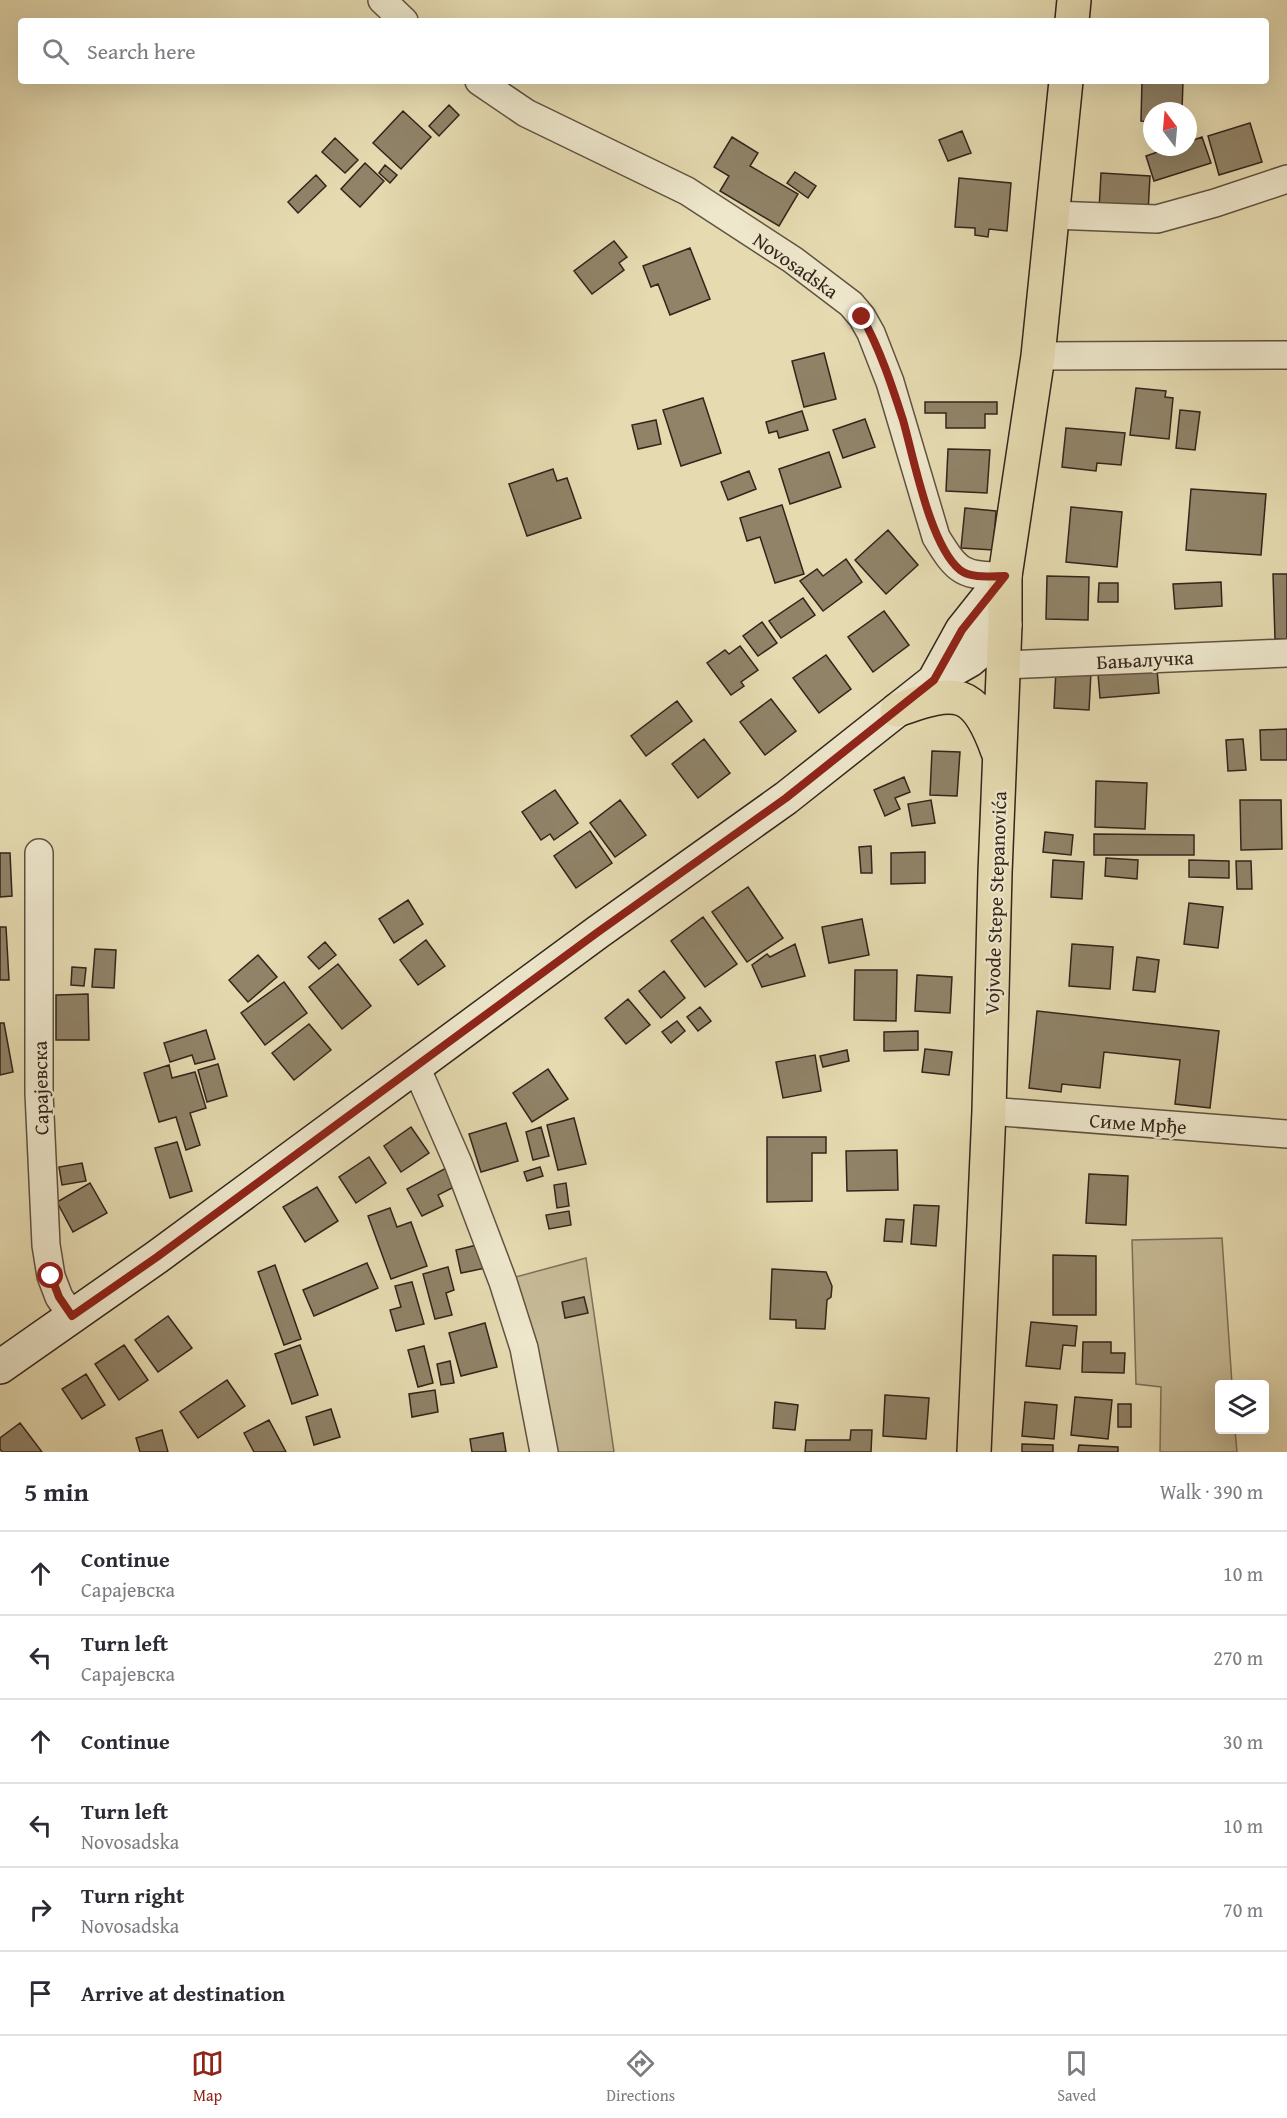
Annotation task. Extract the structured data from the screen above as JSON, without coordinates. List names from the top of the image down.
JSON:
{
  "streets": {
    "main road": ["Vojvode Stepe Stepanovića"],
    "street": [
      "Novosadska",
      "Бањалучка",
      "Сарајевска",
      "Симе Мрђе"
    ]
  },
  "crossings": [
    ["Novosadska", "Vojvode Stepe Stepanovića"],
    ["Бањалучка", "Vojvode Stepe Stepanovića"],
    ["Vojvode Stepe Stepanovića", "Симе Мрђе"]
  ],
  "north": "top",
  "page": {
    "search": "Search here",
    "heading": ["5 min", "Walk · 390 m"],
    "list": [
      ["Continue", "Сарајевска", "10 m"],
      ["Turn left", "Сарајевска", "270 m"],
      ["Continue", "30 m"],
      ["Turn left", "Novosadska", "10 m"],
      ["Turn right", "Novosadska", "70 m"],
      "Arrive at destination"
    ],
    "nav": ["Map", "Directions", "Saved"]
  }
}
